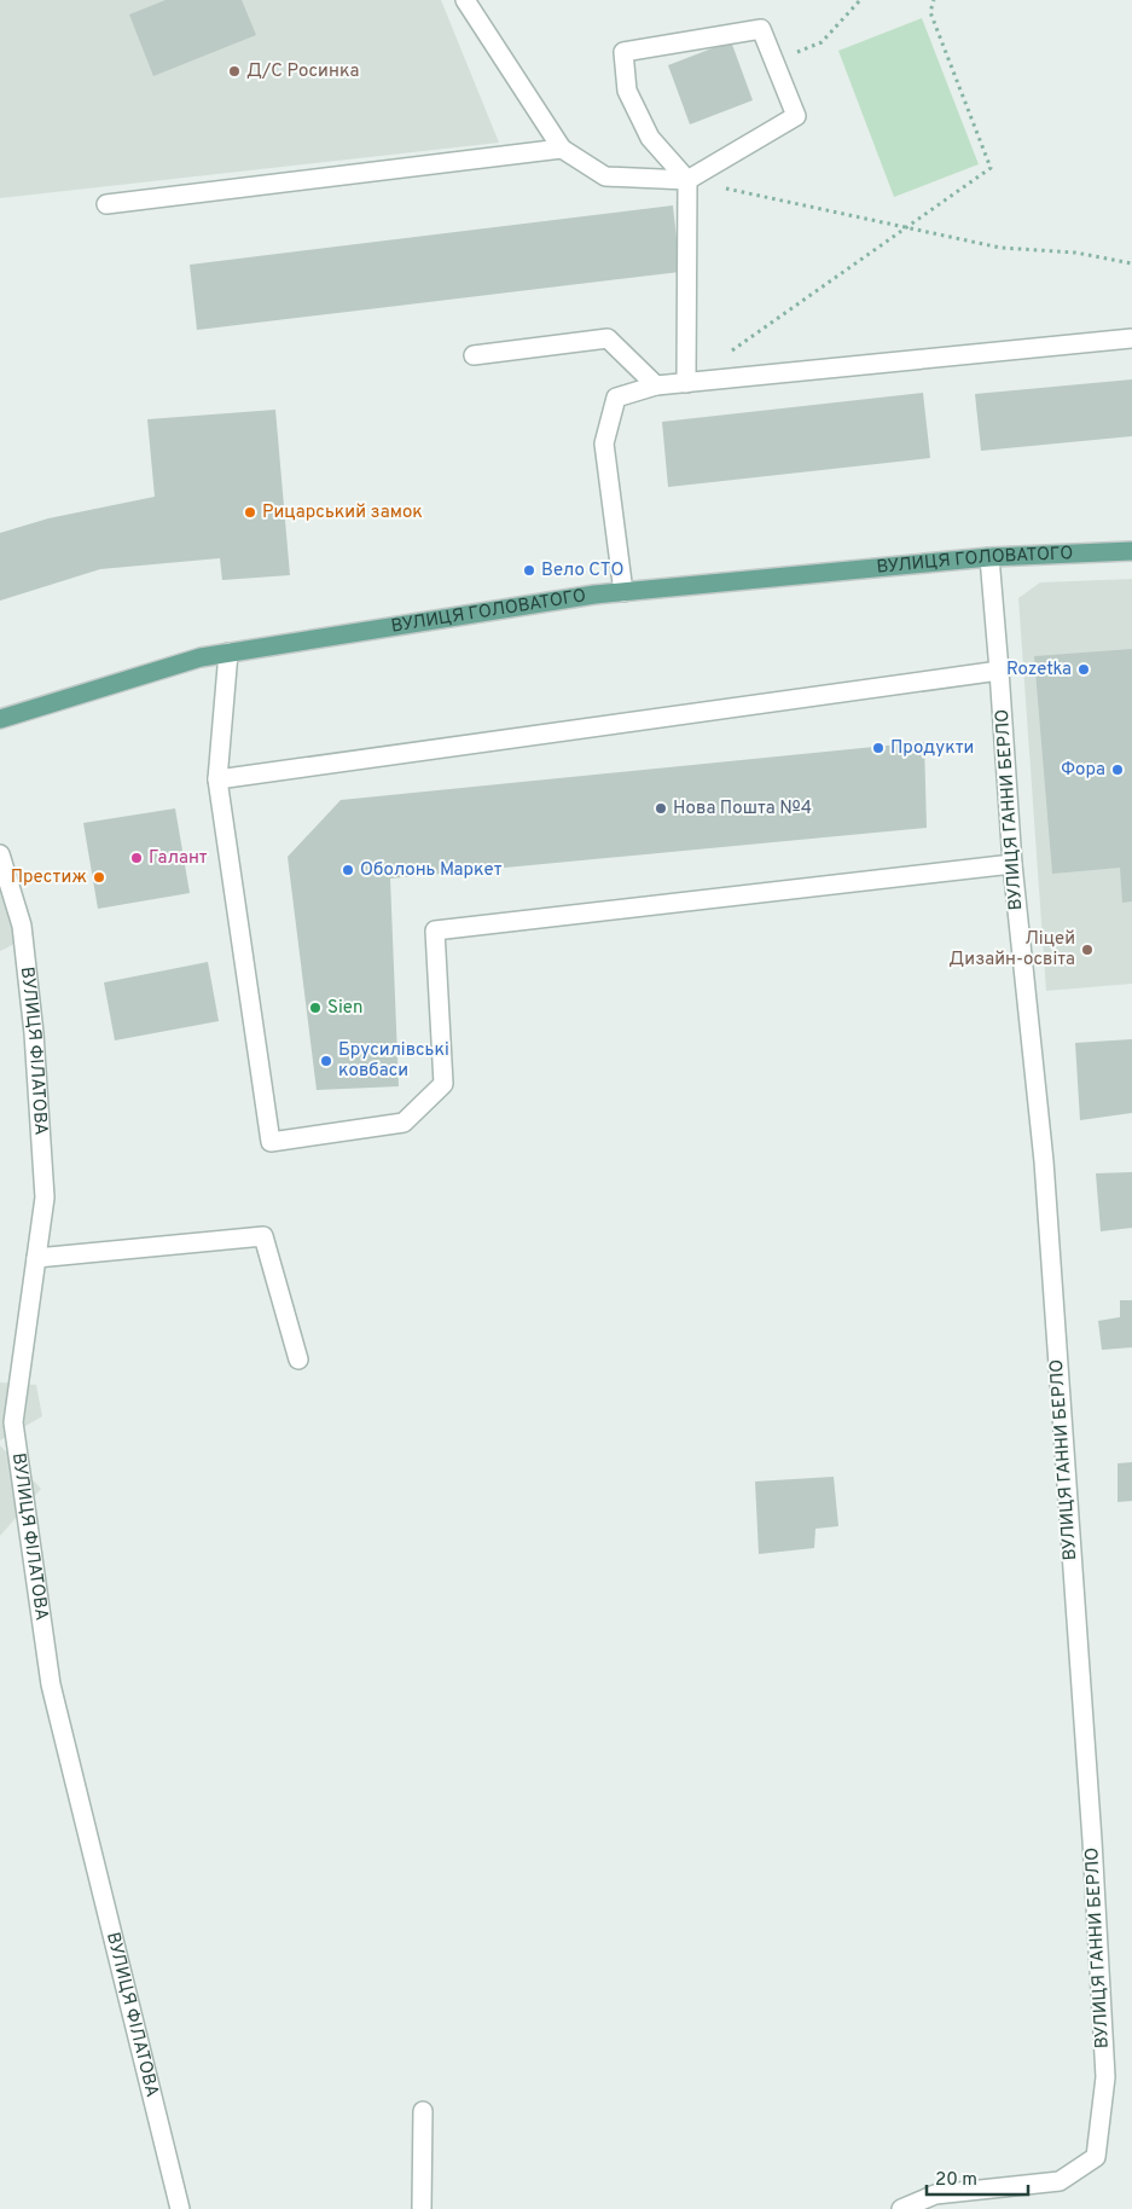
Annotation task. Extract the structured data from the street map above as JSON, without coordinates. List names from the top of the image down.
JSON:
{
  "streets": {
    "main road": ["ВУЛИЦЯ ГОЛОВАТОГО"],
    "street": ["ВУЛИЦЯ ГАННИ БЕРЛО", "ВУЛИЦЯ ФІЛАТОВА"]
  },
  "crossings": [
    ["ВУЛИЦЯ ГОЛОВАТОГО", "ВУЛИЦЯ ГАННИ БЕРЛО"]
  ],
  "places": [
    "Д/С Росинка",
    "Рицарський замок",
    "Вело СТО",
    "Rozetka",
    "Продукти",
    "Фора",
    "Нова Пошта №4",
    "Галант",
    "Оболонь Маркет",
    "Престиж",
    "Ліцей Дизайн-освіта",
    "Sien",
    "Брусилівські ковбаси"
  ],
  "scale_bar": "20 m"
}
